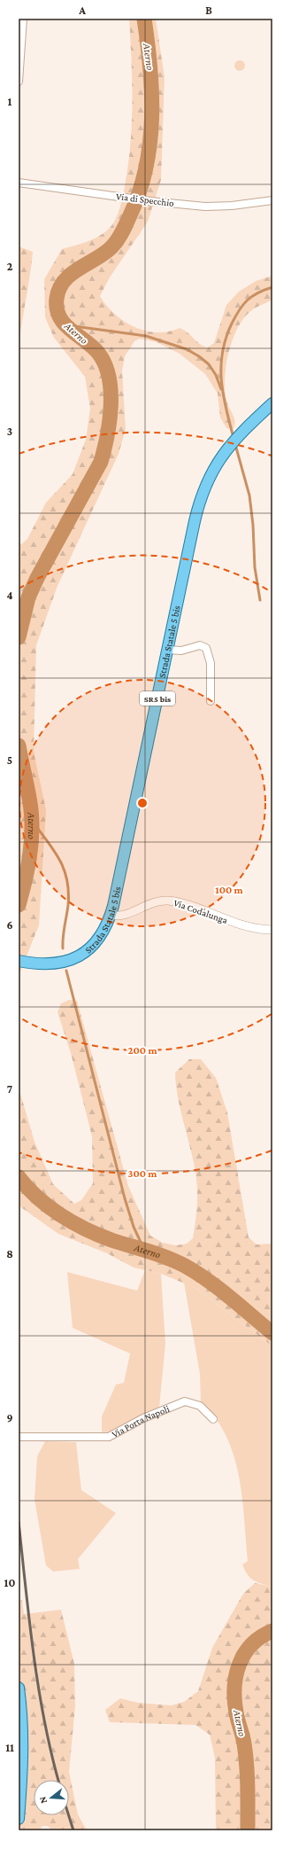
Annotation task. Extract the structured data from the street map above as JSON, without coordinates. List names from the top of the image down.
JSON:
{
  "streets": {
    "main road": ["Strada Statale 5 bis", "SR5 bis"],
    "street": ["Via di Specchio", "Via Codalunga", "Via Porta Napoli"]
  },
  "crossings": [
    ["Strada Statale 5 bis", "Via Codalunga"]
  ],
  "water": ["Aterno"],
  "north": "left",
  "grid": {
    "columns": ["A", "B"],
    "rows": [
      "1",
      "2",
      "3",
      "4",
      "5",
      "6",
      "7",
      "8",
      "9",
      "10",
      "11"
    ]
  },
  "rings": ["100 m", "200 m", "300 m"]
}
